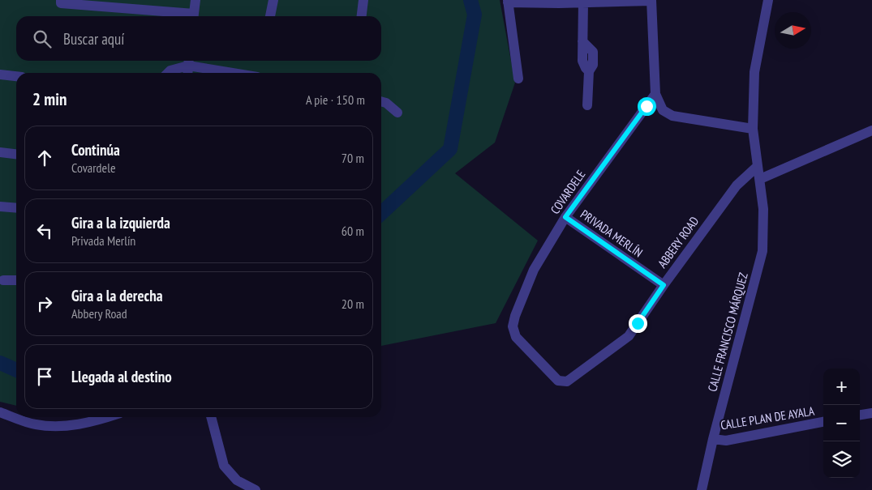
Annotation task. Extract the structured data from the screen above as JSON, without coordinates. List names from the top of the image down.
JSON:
{
  "streets": {
    "street": [
      "COVARDELE",
      "PRIVADA MERLÍN",
      "ABBERY ROAD",
      "CALLE FRANCISCO MÁRQUEZ",
      "CALLE PLAN DE AYALA"
    ]
  },
  "crossings": [
    ["COVARDELE", "PRIVADA MERLÍN"],
    ["COVARDELE", "ABBERY ROAD"],
    ["PRIVADA MERLÍN", "ABBERY ROAD"],
    ["ABBERY ROAD", "CALLE FRANCISCO MÁRQUEZ"],
    ["CALLE FRANCISCO MÁRQUEZ", "CALLE PLAN DE AYALA"]
  ],
  "north": "right",
  "page": {
    "search": "Buscar aquí",
    "heading": ["2 min", "A pie · 150 m"],
    "list": [
      ["Continúa", "Covardele", "70 m"],
      ["Gira a la izquierda", "Privada Merlín", "60 m"],
      ["Gira a la derecha", "Abbery Road", "20 m"],
      "Llegada al destino"
    ],
    "map_buttons": ["+", "−"]
  }
}
